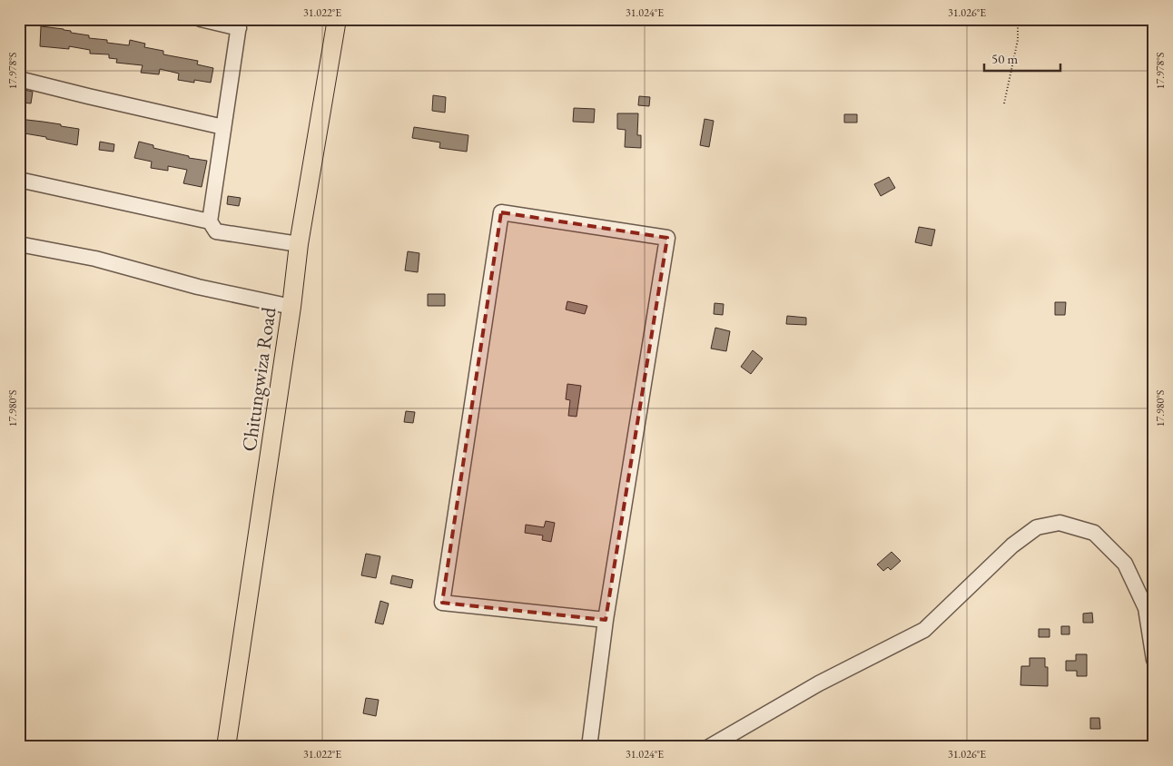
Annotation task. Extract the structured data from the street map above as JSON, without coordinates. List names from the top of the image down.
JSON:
{
  "streets": {
    "main road": ["Chitungwiza Road"]
  },
  "scale_bar": "50 m",
  "coordinates": [
    "31.022°E",
    "31.024°E",
    "31.026°E",
    "17.978°S",
    "17.980°S"
  ]
}
